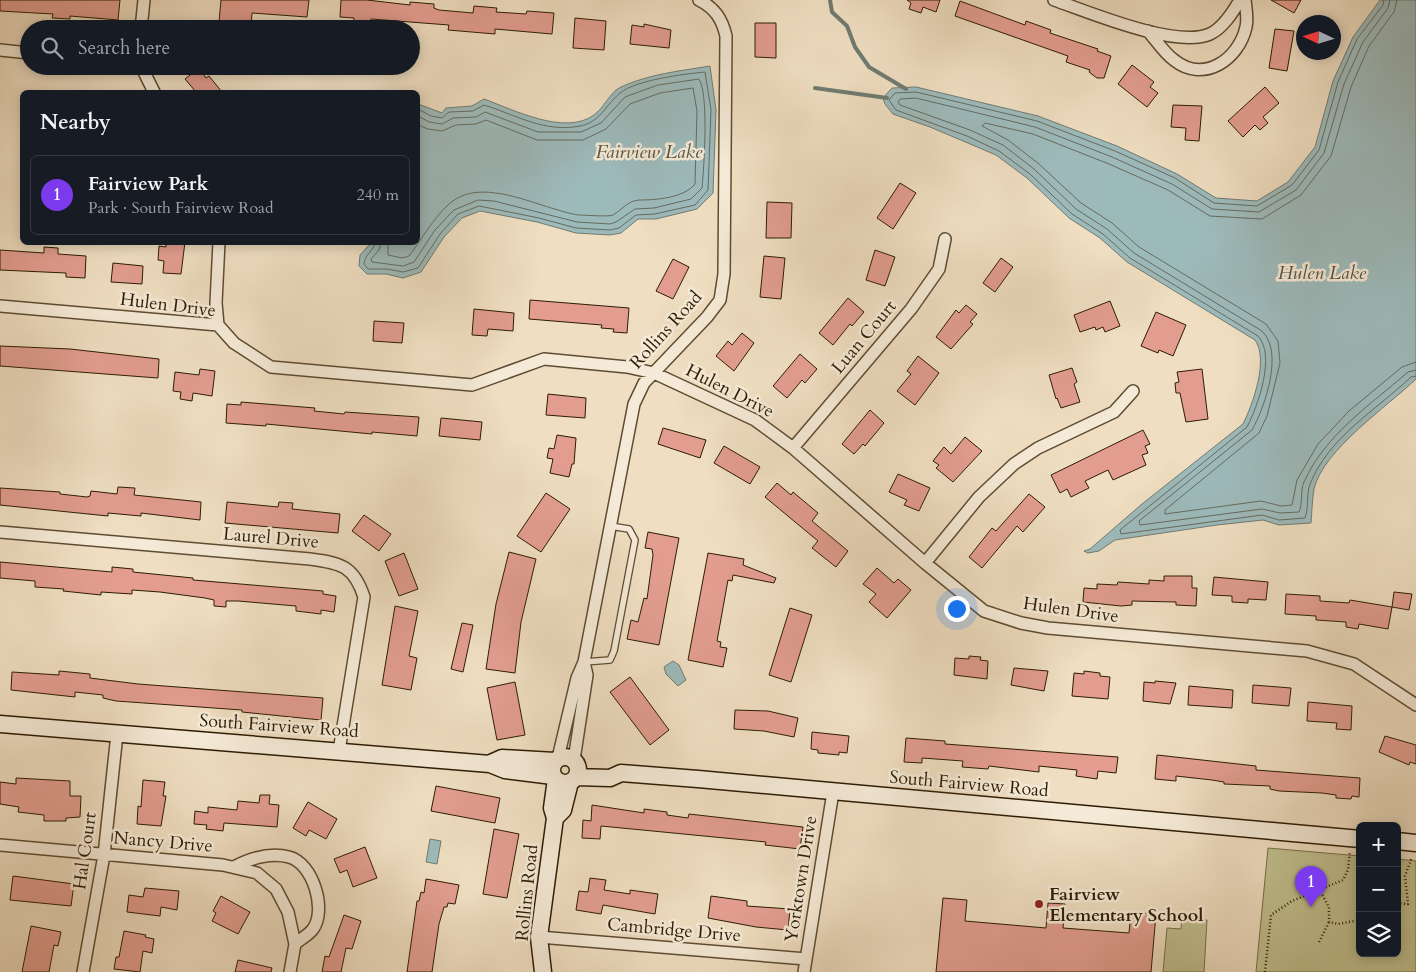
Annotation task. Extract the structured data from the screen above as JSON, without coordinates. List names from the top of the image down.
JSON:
{
  "streets": {
    "street": [
      "Hulen Drive",
      "Rollins Road",
      "Luan Court",
      "Laurel Drive",
      "South Fairview Road",
      "Nancy Drive",
      "Hal Court",
      "Yorktown Drive",
      "Cambridge Drive"
    ]
  },
  "crossings": [
    ["Hulen Drive", "Rollins Road"],
    ["Hulen Drive", "Luan Court"],
    ["Rollins Road", "South Fairview Road"],
    ["Rollins Road", "Cambridge Drive"],
    ["Laurel Drive", "South Fairview Road"],
    ["South Fairview Road", "Hal Court"],
    ["South Fairview Road", "Yorktown Drive"],
    ["Nancy Drive", "Hal Court"],
    ["Yorktown Drive", "Cambridge Drive"]
  ],
  "water": ["Fairview Lake", "Hulen Lake"],
  "places": ["Fairview Elementary School"],
  "north": "left",
  "page": {
    "search": "Search here",
    "heading": "Nearby",
    "list": [
      {
        "mark": "1",
        "name": "Fairview Park",
        "note": "Park · South Fairview Road",
        "value": "240 m"
      }
    ],
    "map_buttons": ["+", "−"],
    "pins": "1"
  }
}
